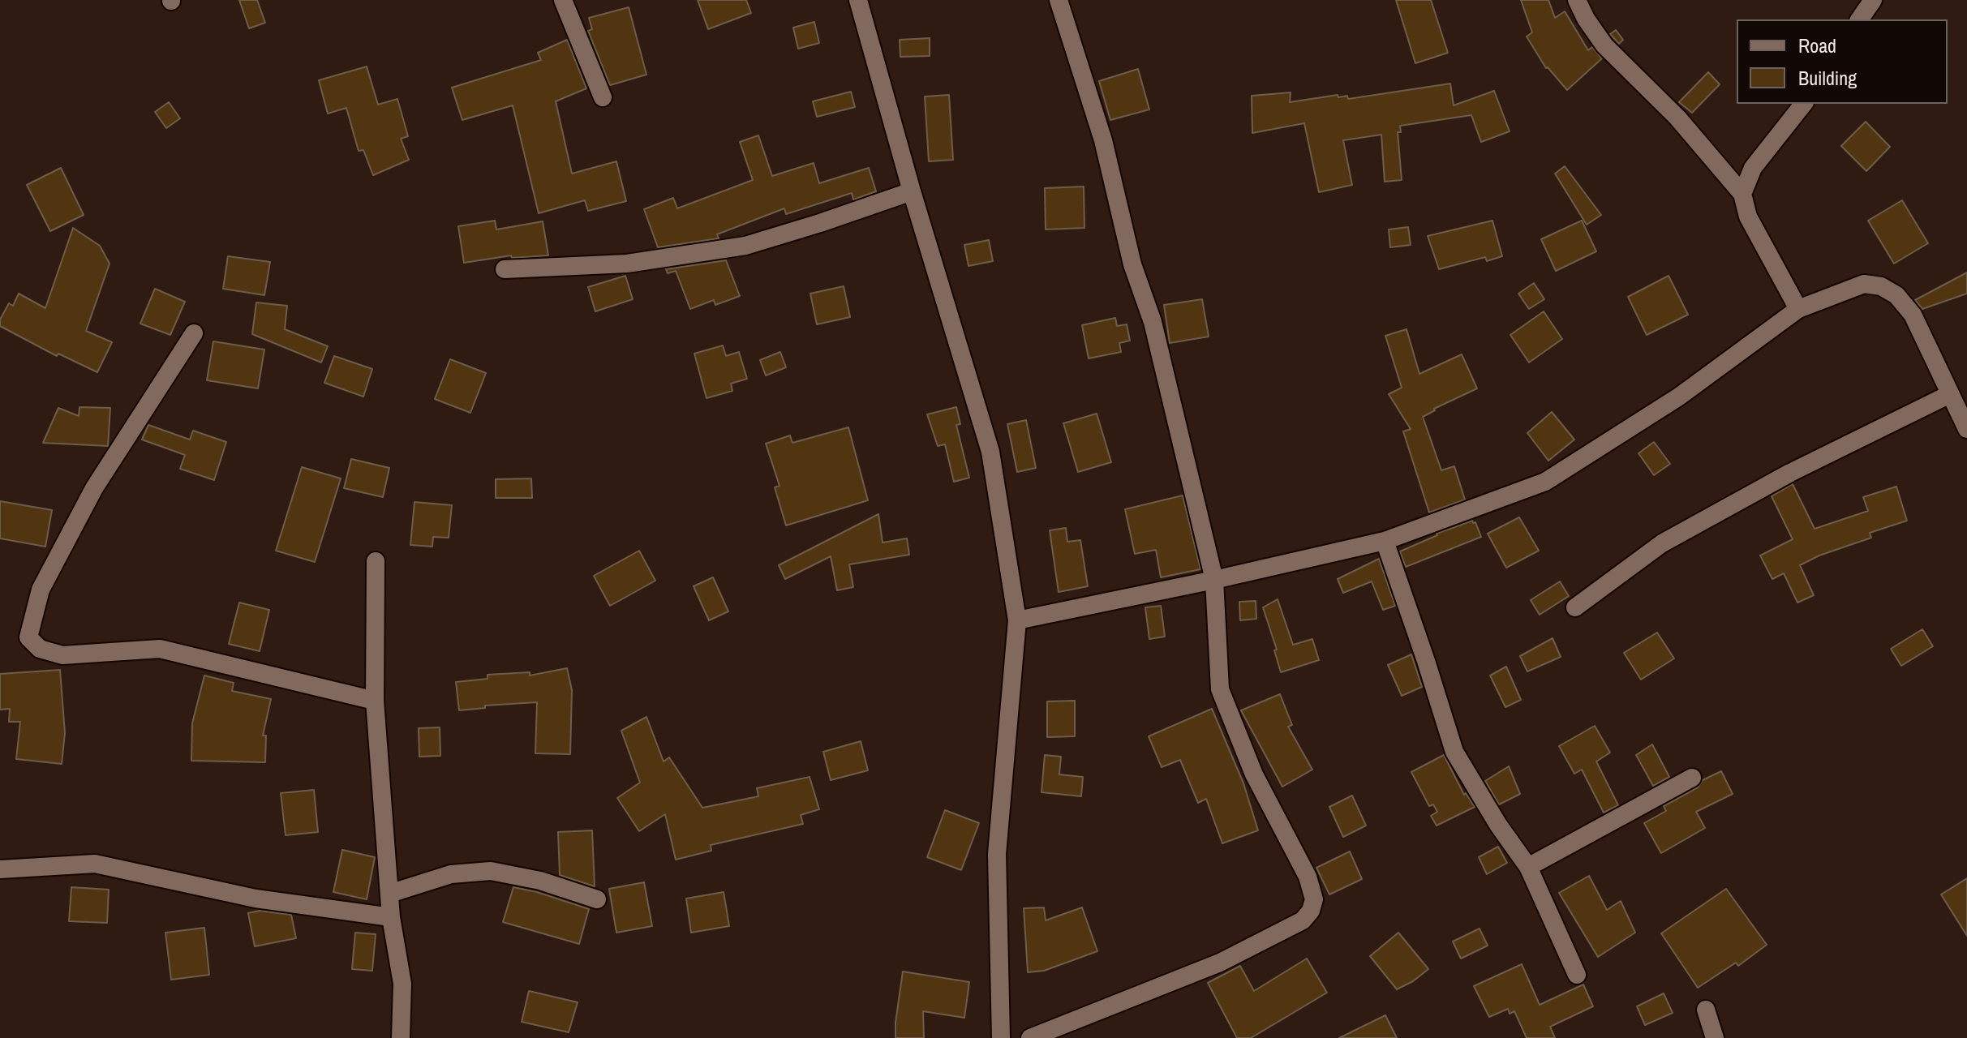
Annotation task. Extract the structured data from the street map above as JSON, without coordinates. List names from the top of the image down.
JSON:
{
  "legend": ["Road", "Building"]
}
